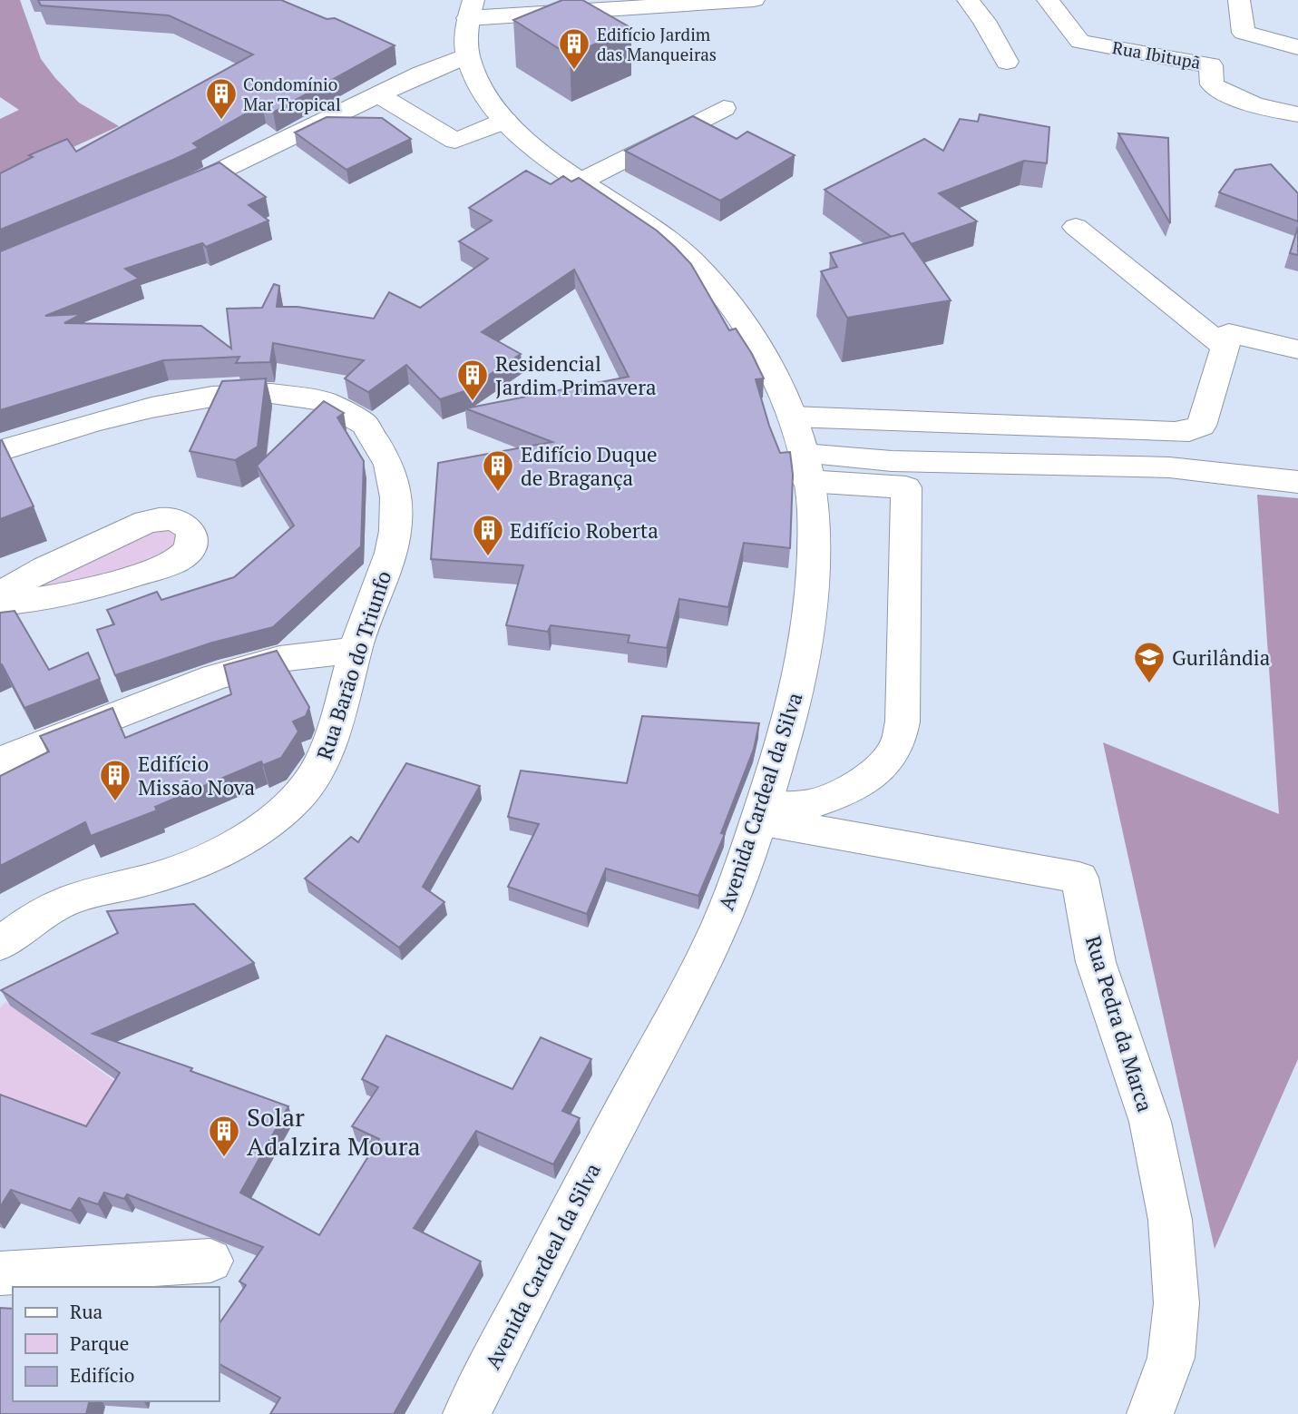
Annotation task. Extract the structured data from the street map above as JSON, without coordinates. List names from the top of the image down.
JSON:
{
  "streets": {
    "street": [
      "Rua Ibitupã",
      "Rua Barão do Triunfo",
      "Avenida Cardeal da Silva",
      "Rua Pedra da Marca"
    ]
  },
  "crossings": [
    ["Avenida Cardeal da Silva", "Rua Pedra da Marca"]
  ],
  "places": {
    "building": [
      "Edifício Jardim das Manqueiras",
      "Condomínio Mar Tropical",
      "Residencial Jardim Primavera",
      "Edifício Duque de Bragança",
      "Edifício Roberta",
      "Edifício Missão Nova",
      "Solar Adalzira Moura"
    ],
    "school or university": ["Gurilândia"]
  },
  "legend": ["Rua", "Parque", "Edifício"]
}
